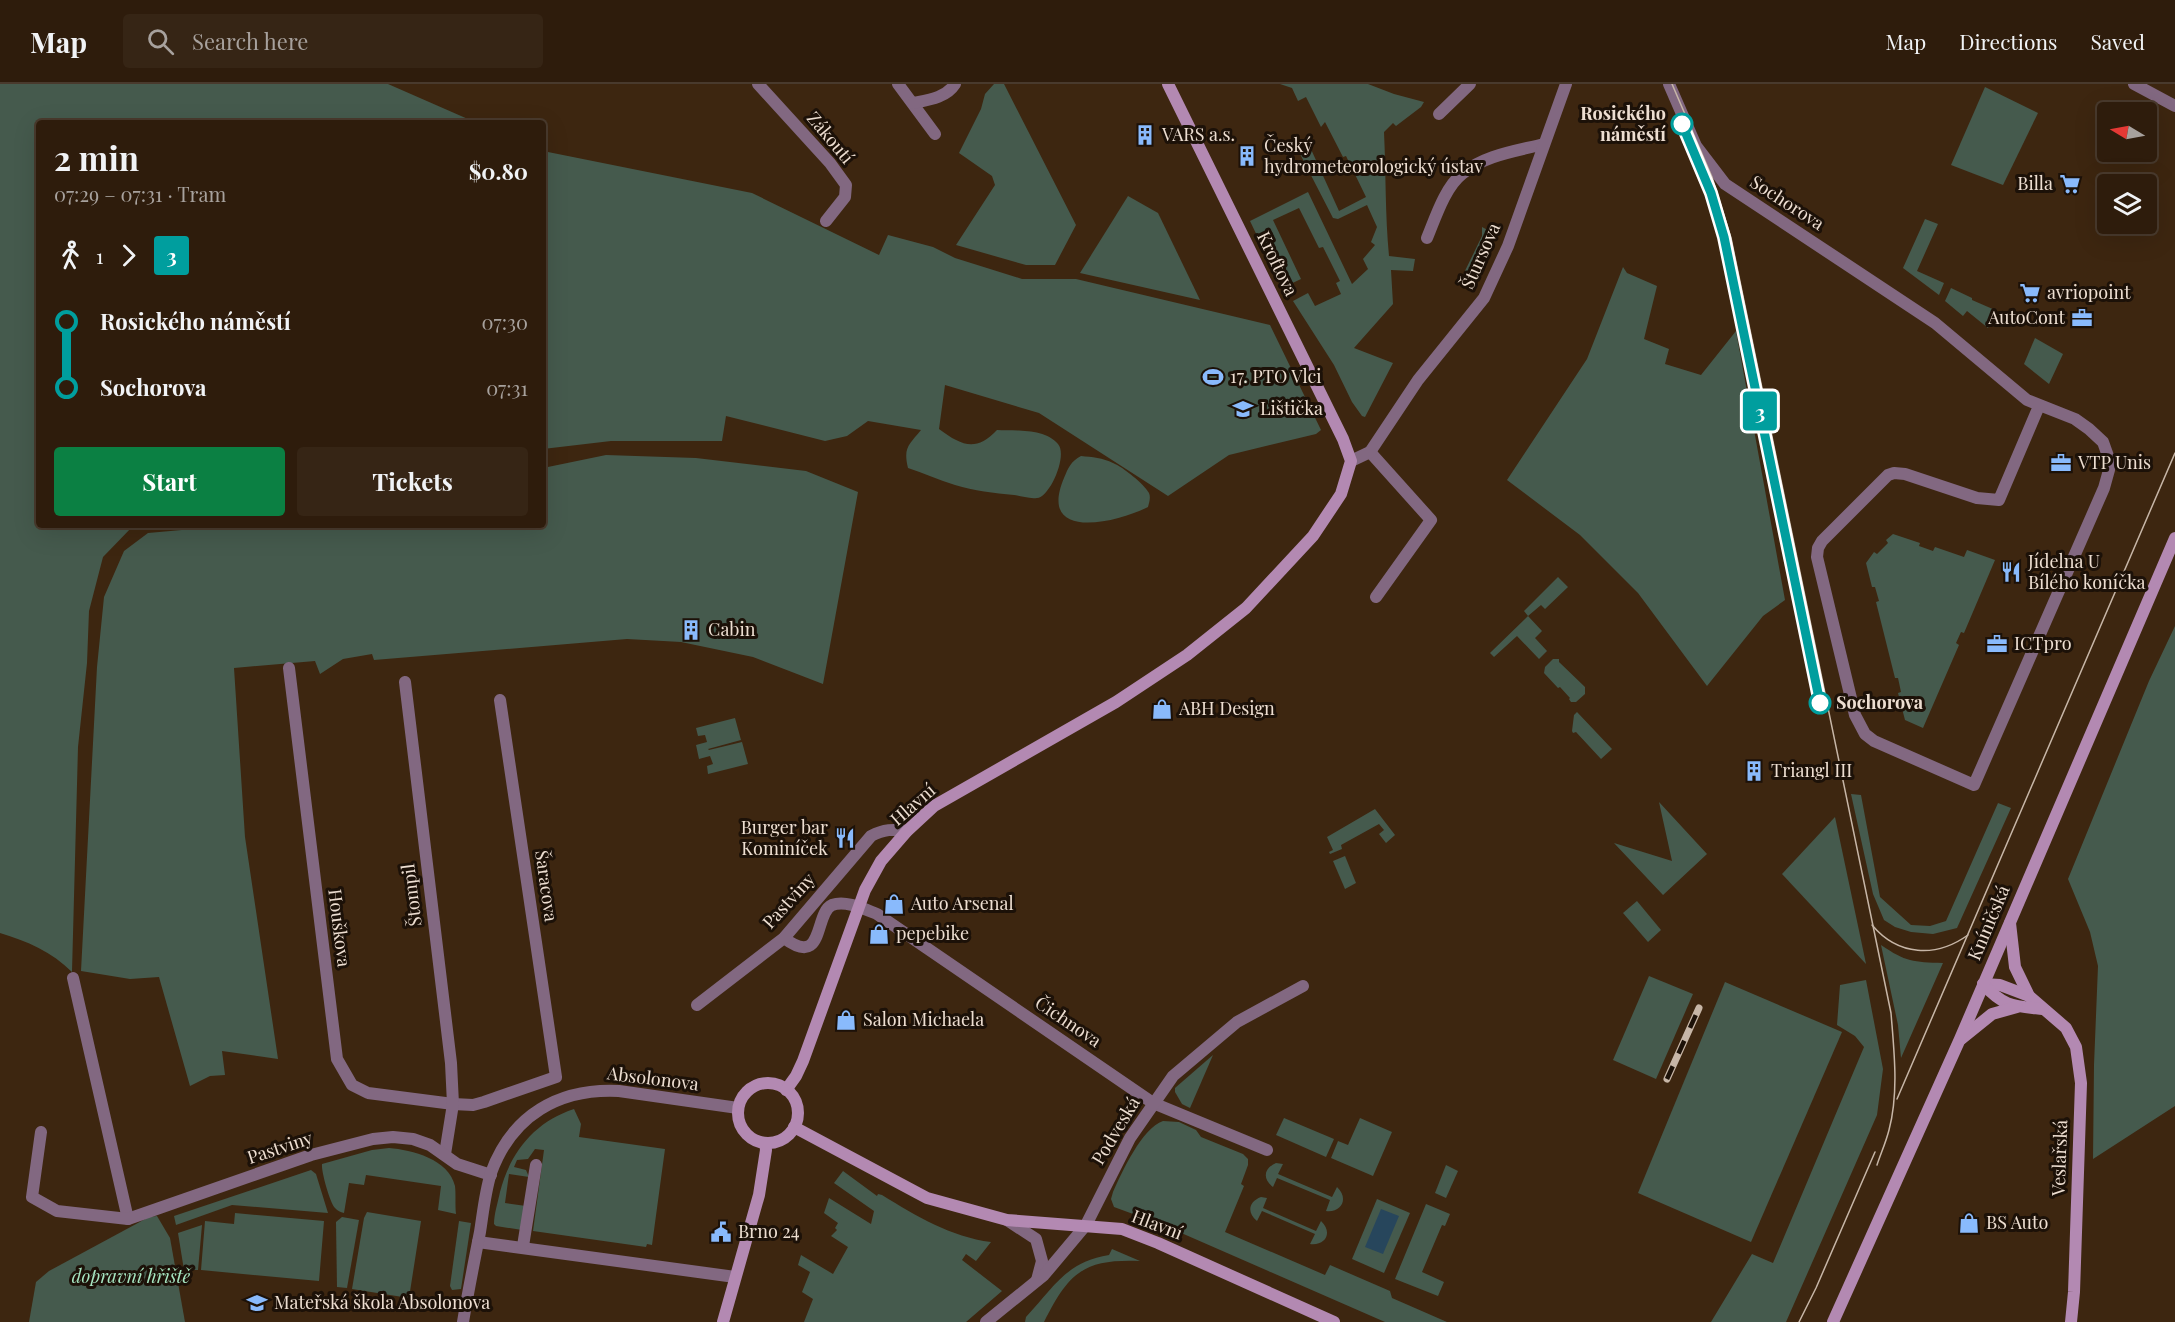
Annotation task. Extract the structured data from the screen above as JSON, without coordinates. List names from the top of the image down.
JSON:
{
  "streets": {
    "street": [
      "Zákoutí",
      "Sochorova",
      "Štursova",
      "Kroftova",
      "Hlavní",
      "Šaracova",
      "Štompil",
      "Pastviny",
      "Kníničská",
      "Houškova",
      "Čichnova",
      "Absolonova",
      "Podveská",
      "Veslařská"
    ]
  },
  "crossings": [
    ["Kroftova", "Hlavní"],
    ["Hlavní", "Pastviny"],
    ["Hlavní", "Čichnova"],
    ["Hlavní", "Absolonova"],
    ["Hlavní", "Podveská"],
    ["Šaracova", "Štompil"],
    ["Šaracova", "Houškova"],
    ["Štompil", "Houškova"],
    ["Pastviny", "Absolonova"],
    ["Kníničská", "Veslařská"],
    ["Čichnova", "Podveská"]
  ],
  "parks": ["dopravní hřiště"],
  "places": {
    "other": ["Rosického náměstí", "Sochorova"],
    "building": [
      "VARS a.s.",
      "Český hydrometeorologický ústav",
      "Cabin",
      "Triangl III"
    ],
    "supermarket": ["Billa", "avriopoint"],
    "office": ["AutoCont", "VTP Unis", "ICTpro"],
    "sports": ["17. PTO Vlci"],
    "school or university": ["Lištička", "Mateřská škola Absolonova"],
    "restaurant": ["Jídelna U Bílého koníčka", "Burger bar Kominíček"],
    "shop": [
      "ABH Design",
      "Auto Arsenal",
      "pepebike",
      "Salon Michaela",
      "BS Auto"
    ],
    "public building": ["Brno 24"]
  },
  "lines": ["tram line 3"],
  "north": "left",
  "page": {
    "header": "Map",
    "search": "Search here",
    "nav": ["Map", "Directions", "Saved"],
    "on_map": "3",
    "heading": ["2 min", "07:29 – 07:31 · Tram", "$0.80"],
    "legs": ["1", "3"],
    "list": [
      {
        "name": "Rosického náměstí",
        "value": "07:30"
      },
      {
        "name": "Sochorova",
        "value": "07:31"
      }
    ],
    "buttons": ["Start", "Tickets"]
  }
}
